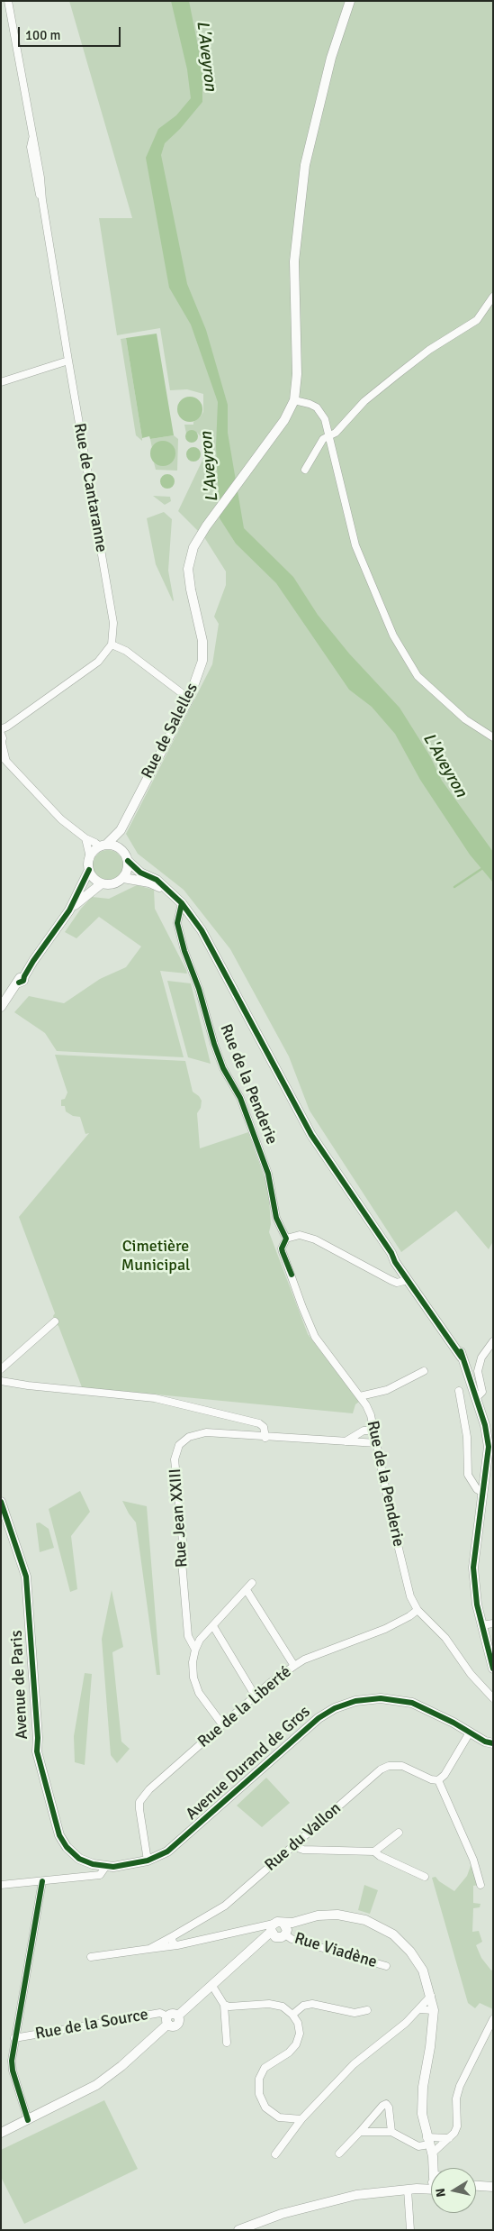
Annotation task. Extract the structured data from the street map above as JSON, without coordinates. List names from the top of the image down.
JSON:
{
  "streets": {
    "street": [
      "Rue de Cantaranne",
      "Rue de Salelles",
      "Rue de la Penderie",
      "Rue Jean XXIII",
      "Avenue de Paris",
      "Rue de la Liberté",
      "Avenue Durand de Gros",
      "Rue du Vallon",
      "Rue Viadène",
      "Rue de la Source"
    ]
  },
  "crossings": [
    ["Rue de la Penderie", "Rue Jean XXIII"],
    ["Rue de la Penderie", "Rue de la Liberté"],
    ["Avenue de Paris", "Avenue Durand de Gros"],
    ["Rue de la Liberté", "Avenue Durand de Gros"],
    ["Rue du Vallon", "Rue Viadène"]
  ],
  "water": ["L'Aveyron"],
  "parks": ["Cimetière Municipal"],
  "scale_bar": "100 m",
  "north": "left"
}
